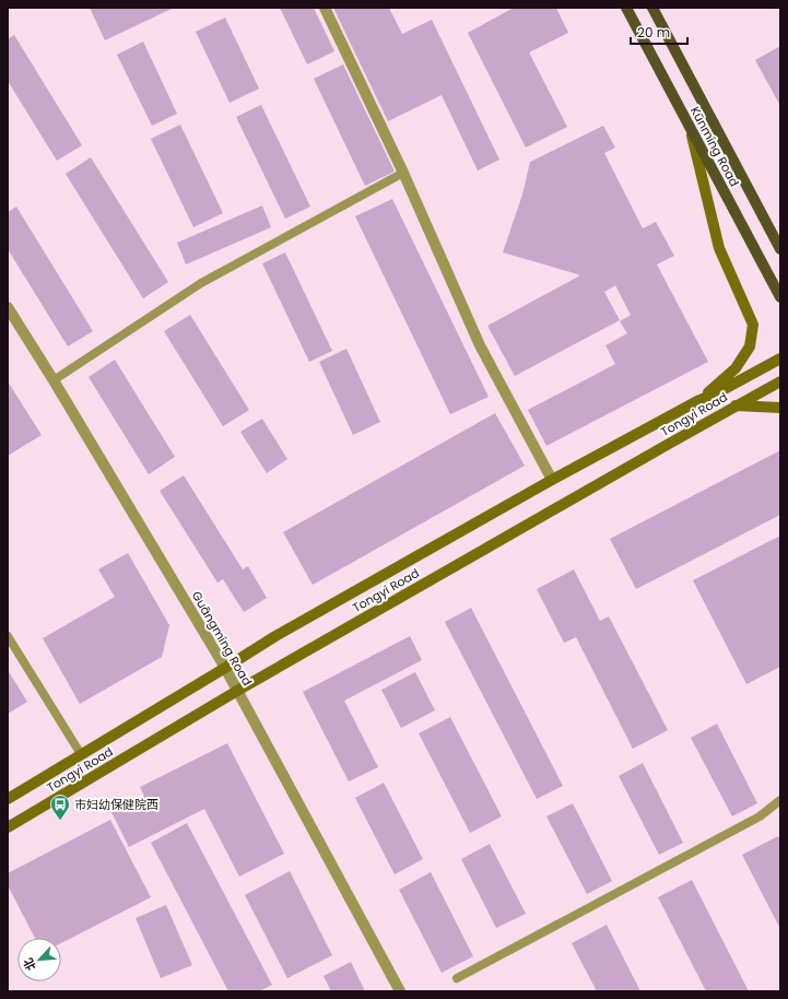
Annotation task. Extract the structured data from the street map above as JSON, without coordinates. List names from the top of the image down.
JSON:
{
  "streets": {
    "main road": ["Kūnmíng Road", "Tongyi Road"],
    "street": ["Guāngmíng Road"]
  },
  "crossings": [
    ["Tongyi Road", "Guāngmíng Road"]
  ],
  "places": {
    "bus stop": ["市妇幼保健院西"]
  },
  "scale_bar": "20 m",
  "north": "bottom left"
}
